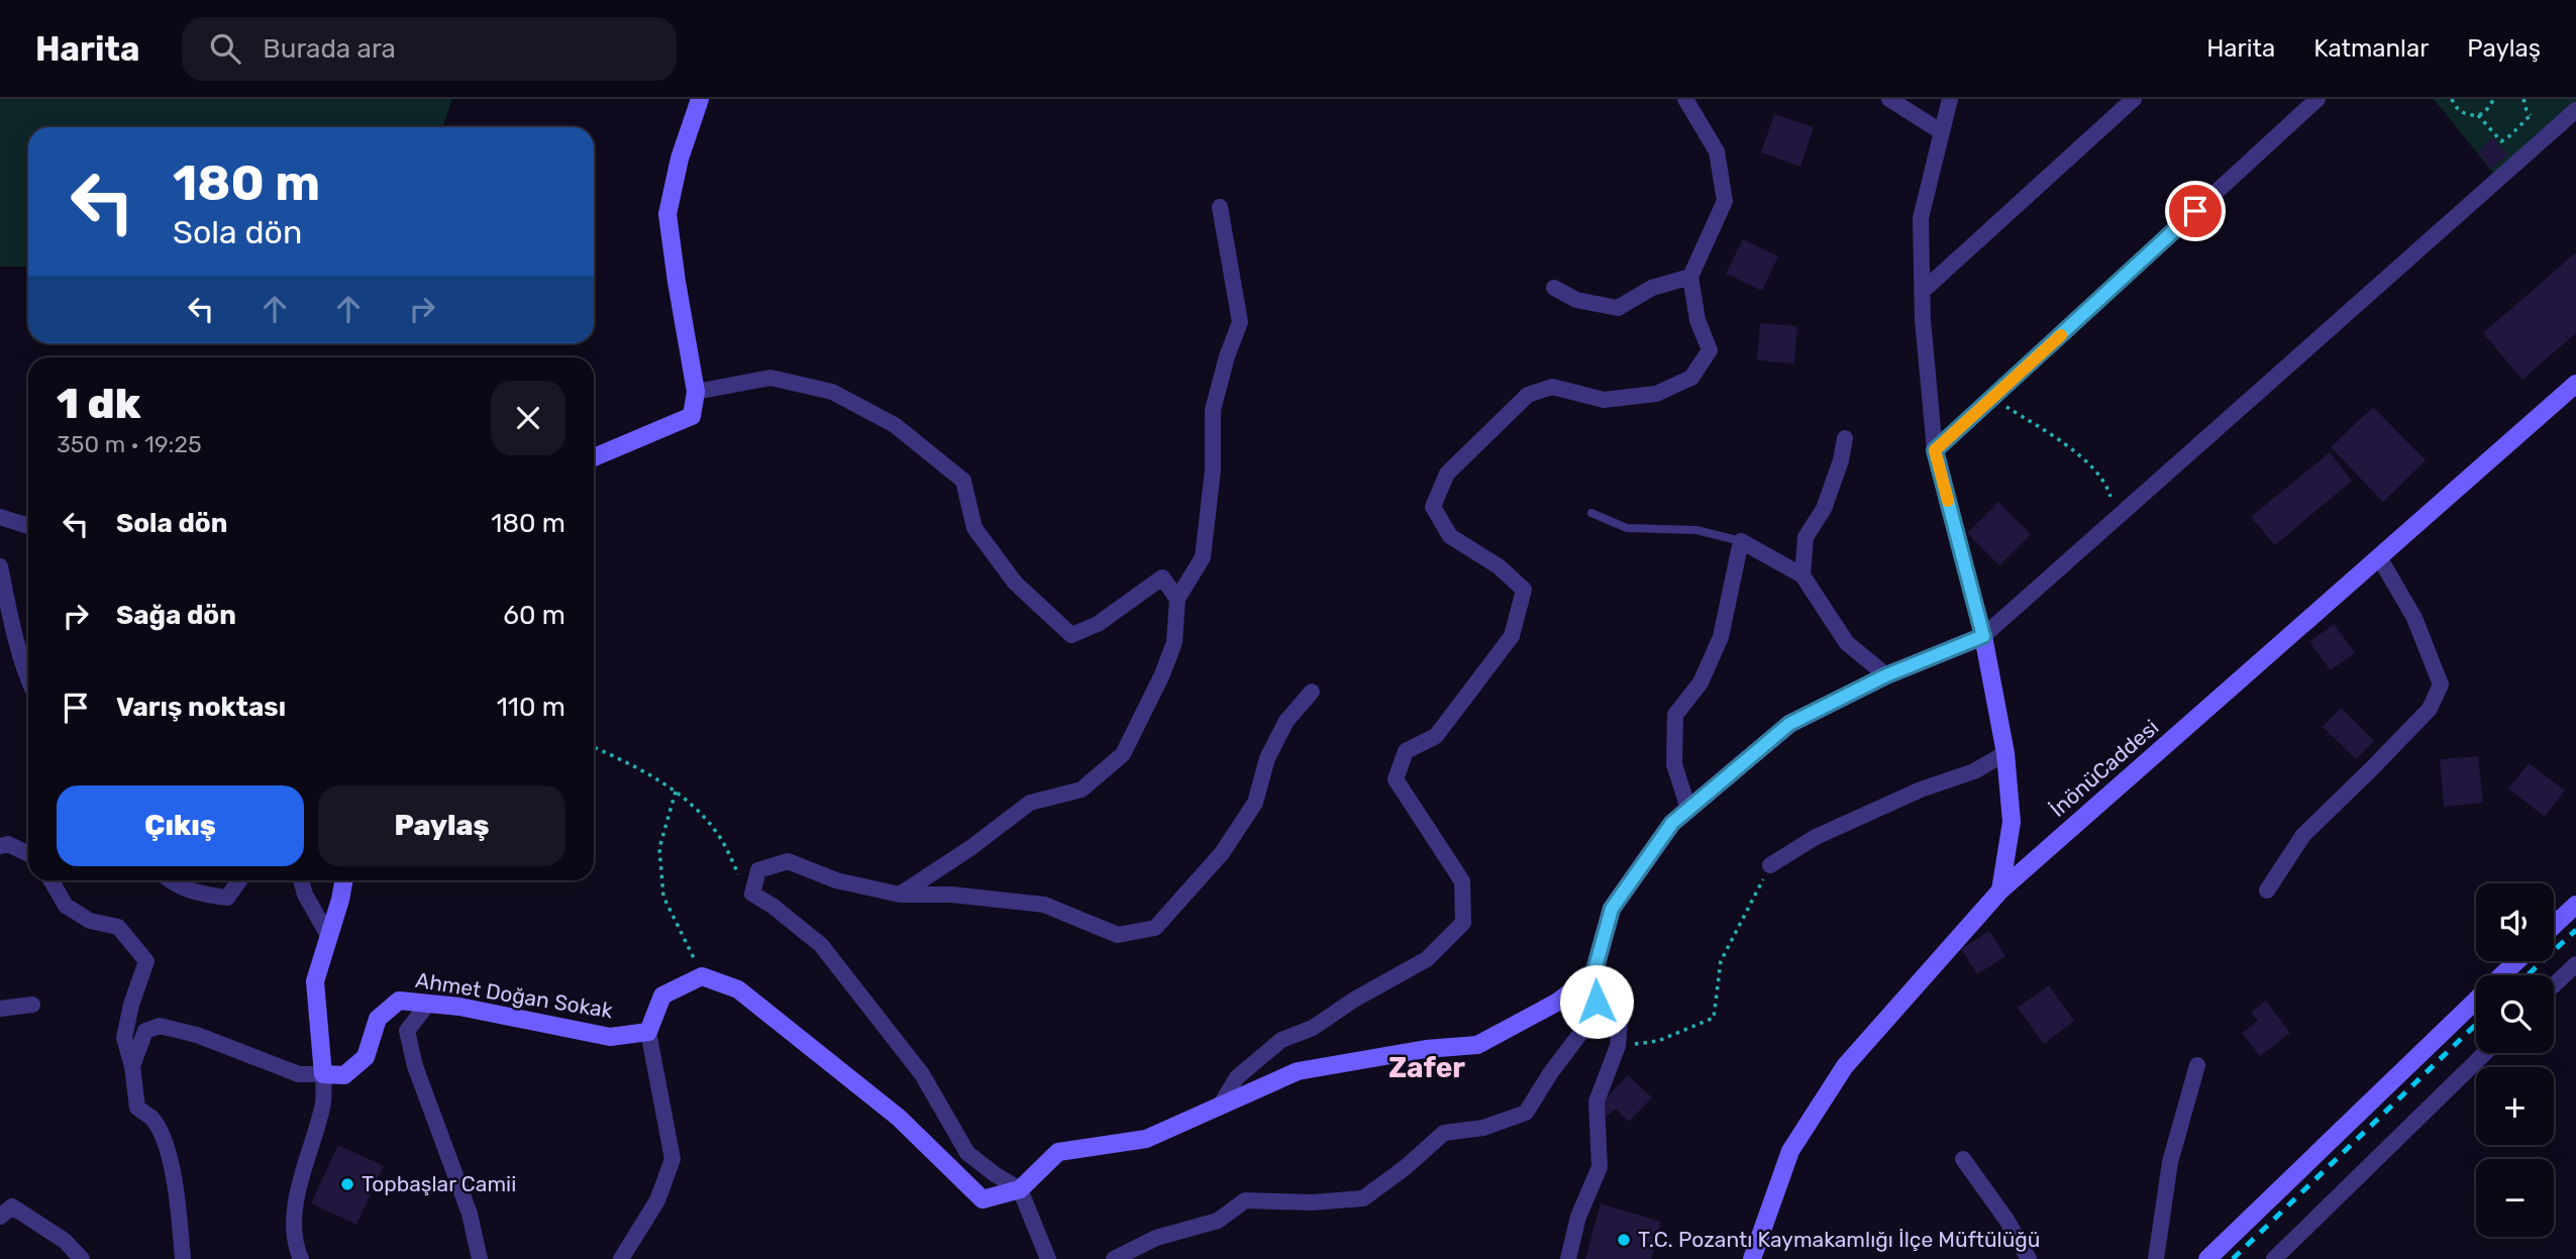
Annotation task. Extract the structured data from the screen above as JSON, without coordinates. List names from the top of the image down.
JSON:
{
  "streets": {
    "street": ["İnönüCaddesi", "Ahmet Doğan Sokak"]
  },
  "districts": ["Zafer"],
  "places": ["Topbaşlar Camii", "T.C. Pozantı Kaymakamlığı İlçe Müftülüğü"],
  "page": {
    "header": "Harita",
    "search": "Burada ara",
    "nav": ["Harita", "Katmanlar", "Paylaş"],
    "turn": ["180 m", "Sola dön"],
    "heading": ["1 dk", "350 m · 19:25"],
    "list": [
      {
        "name": "Sola dön",
        "value": "180 m"
      },
      {
        "name": "Sağa dön",
        "value": "60 m"
      },
      {
        "name": "Varış noktası",
        "value": "110 m"
      }
    ],
    "buttons": ["Çıkış", "Paylaş"],
    "map_buttons": ["+", "−"]
  }
}
